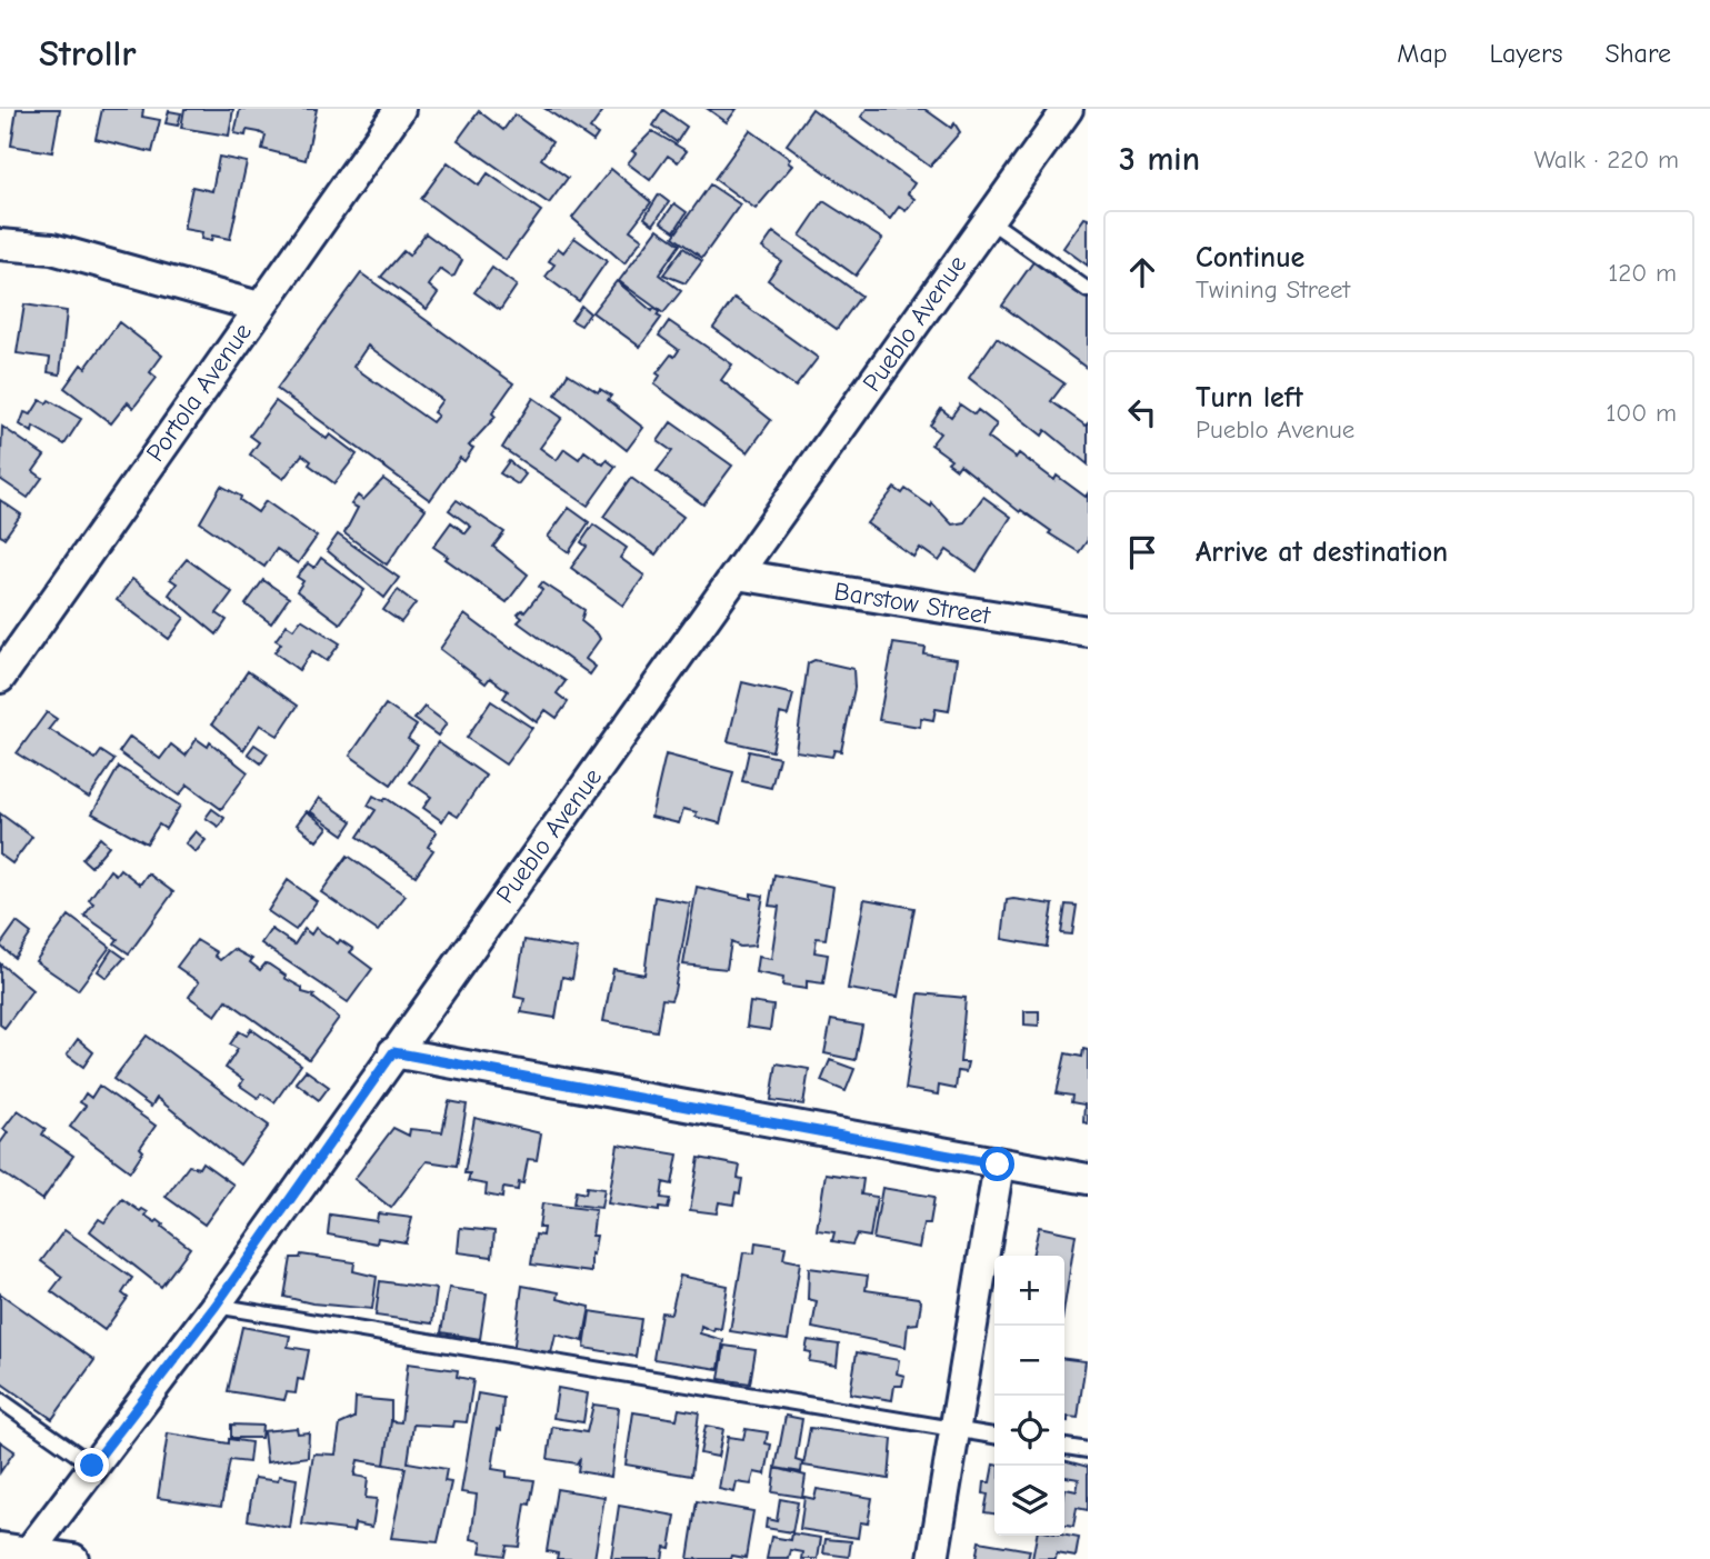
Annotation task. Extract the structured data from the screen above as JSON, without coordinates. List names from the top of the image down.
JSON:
{
  "streets": {
    "street": ["Pueblo Avenue", "Portola Avenue", "Barstow Street"]
  },
  "crossings": [
    ["Pueblo Avenue", "Barstow Street"]
  ],
  "page": {
    "header": "Strollr",
    "nav": ["Map", "Layers", "Share"],
    "heading": ["3 min", "Walk · 220 m"],
    "list": [
      ["Continue", "Twining Street", "120 m"],
      ["Turn left", "Pueblo Avenue", "100 m"],
      "Arrive at destination"
    ],
    "map_buttons": ["+", "−"]
  }
}
